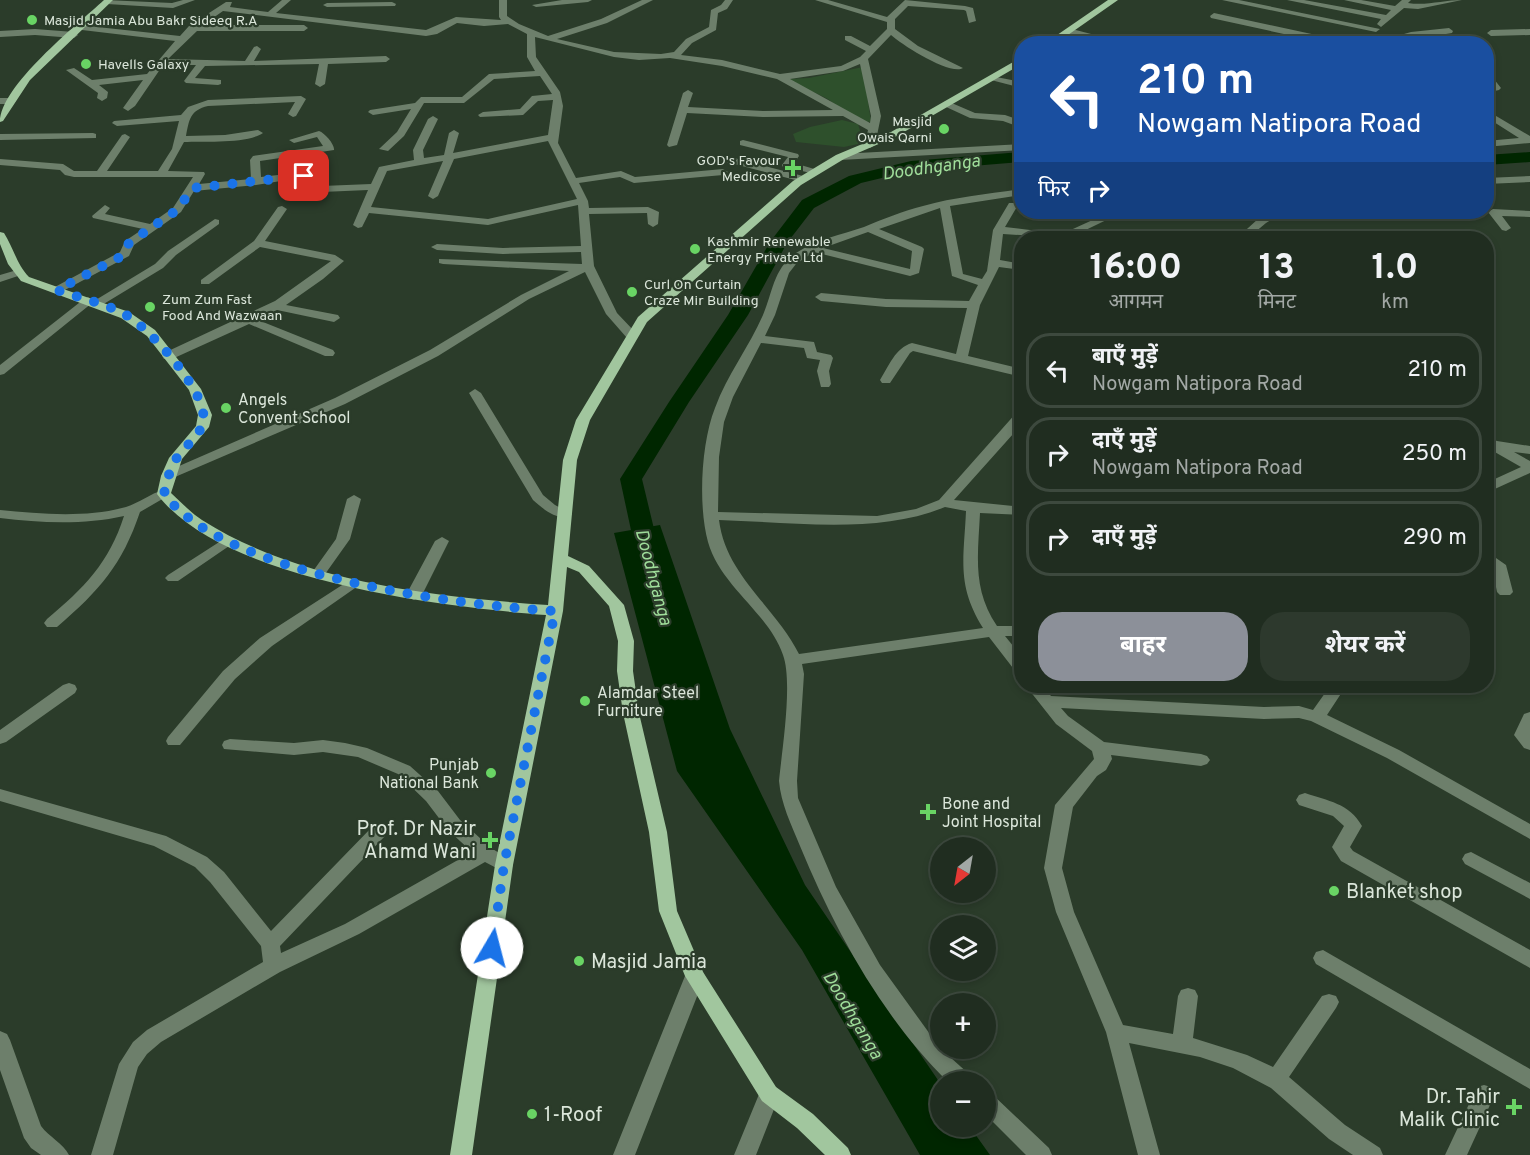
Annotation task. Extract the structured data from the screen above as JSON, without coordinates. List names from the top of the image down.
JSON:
{
  "water": ["Doodhganga"],
  "places": {
    "other": [
      "Masjid Jamia Abu Bakr Sideeq R.A",
      "Havells Galaxy",
      "Masjid Owais Qarni",
      "Kashmir Renewable Energy Private Ltd",
      "Curl On Curtain Craze Mir Building",
      "Zum Zum Fast Food And Wazwaan",
      "Angels Convent School",
      "Alamdar Steel Furniture",
      "Punjab National Bank",
      "Blanket shop",
      "Masjid Jamia",
      "1-Roof"
    ],
    "health": [
      "GOD's Favour Medicose",
      "Bone and Joint Hospital",
      "Prof. Dr Nazir Ahamd Wani",
      "Dr. Tahir Malik Clinic"
    ]
  },
  "north": "bottom left",
  "page": {
    "turn": ["210 m", "Nowgam Natipora Road"],
    "then": "फिर",
    "eta": [
      "16:00",
      "आगमन",
      "13",
      "मिनट",
      "1.0",
      "km"
    ],
    "list": [
      {
        "name": "बाएँ मुड़ें",
        "note": "Nowgam Natipora Road",
        "value": "210 m"
      },
      {
        "name": "दाएँ मुड़ें",
        "note": "Nowgam Natipora Road",
        "value": "250 m"
      },
      {
        "name": "दाएँ मुड़ें",
        "value": "290 m"
      }
    ],
    "buttons": ["बाहर", "शेयर करें"],
    "map_buttons": ["+", "−"]
  }
}
